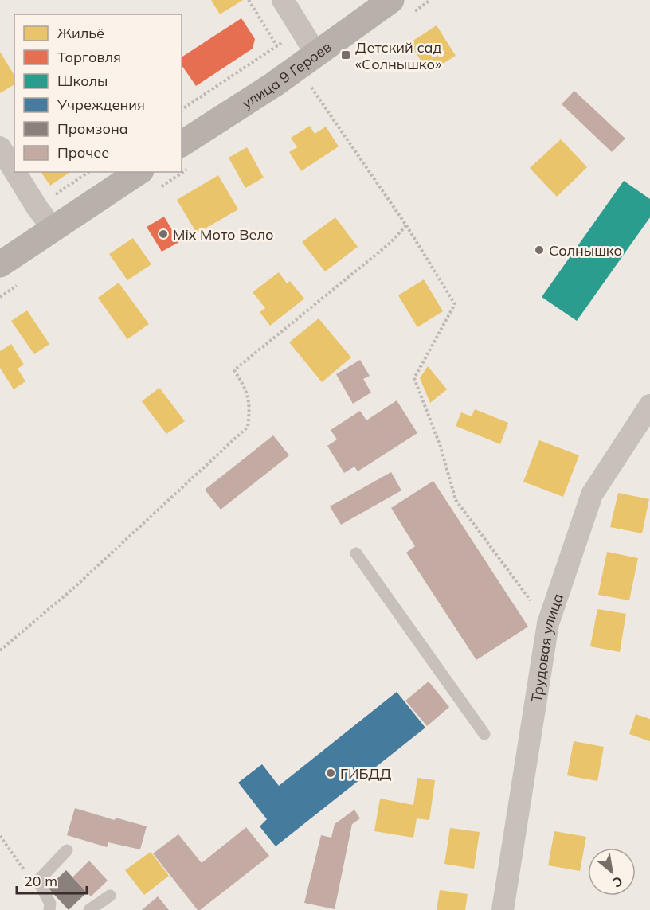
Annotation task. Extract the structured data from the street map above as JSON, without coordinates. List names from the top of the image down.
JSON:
{
  "streets": {
    "street": ["улица 9 Героев", "Трудовая улица"]
  },
  "places": {
    "transit": ["Детский сад «Солнышко»"],
    "other": ["Mix Мото Вело", "Солнышко", "ГИБДД"]
  },
  "legend": [
    "Жильё",
    "Торговля",
    "Школы",
    "Учреждения",
    "Промзона",
    "Прочее"
  ],
  "scale_bar": "20 m",
  "north": "bottom right"
}
